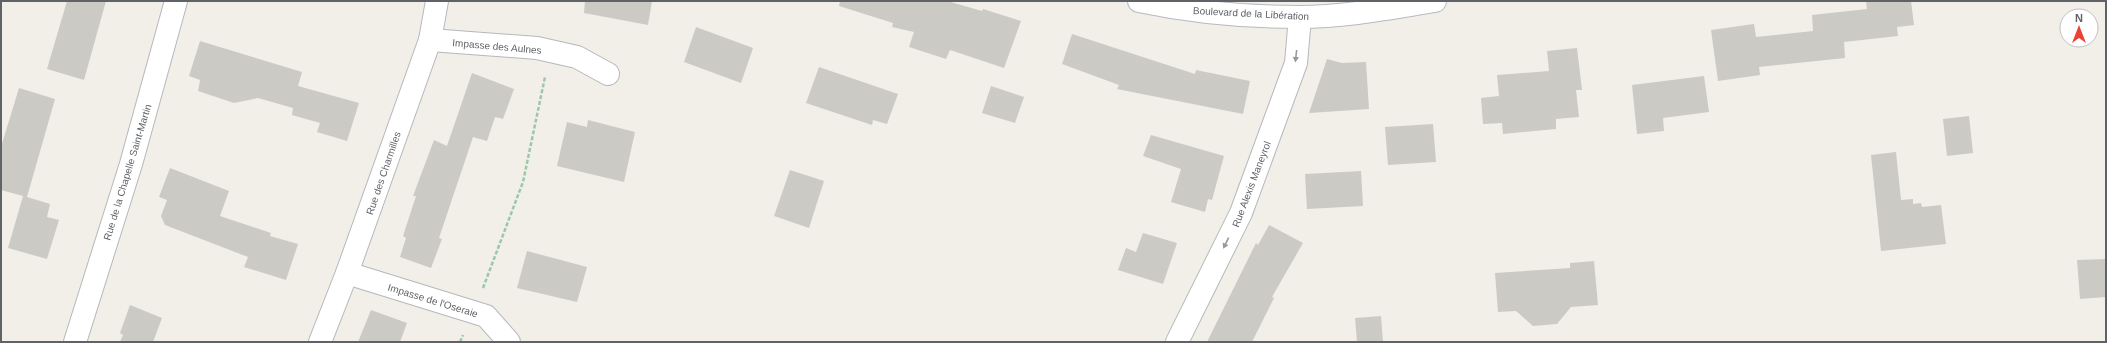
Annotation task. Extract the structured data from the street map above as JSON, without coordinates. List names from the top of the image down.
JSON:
{
  "streets": {
    "street": [
      "Boulevard de la Libération",
      "Impasse des Aulnes",
      "Rue de la Chapelle Saint-Martin",
      "Rue des Charmilles",
      "Rue Alexis Maneyrol",
      "Impasse de l'Oseraie"
    ]
  },
  "crossings": [
    ["Boulevard de la Libération", "Rue Alexis Maneyrol"],
    ["Impasse des Aulnes", "Rue des Charmilles"],
    ["Rue des Charmilles", "Impasse de l'Oseraie"]
  ],
  "one_way": ["Rue Alexis Maneyrol"],
  "north": "top"
}
